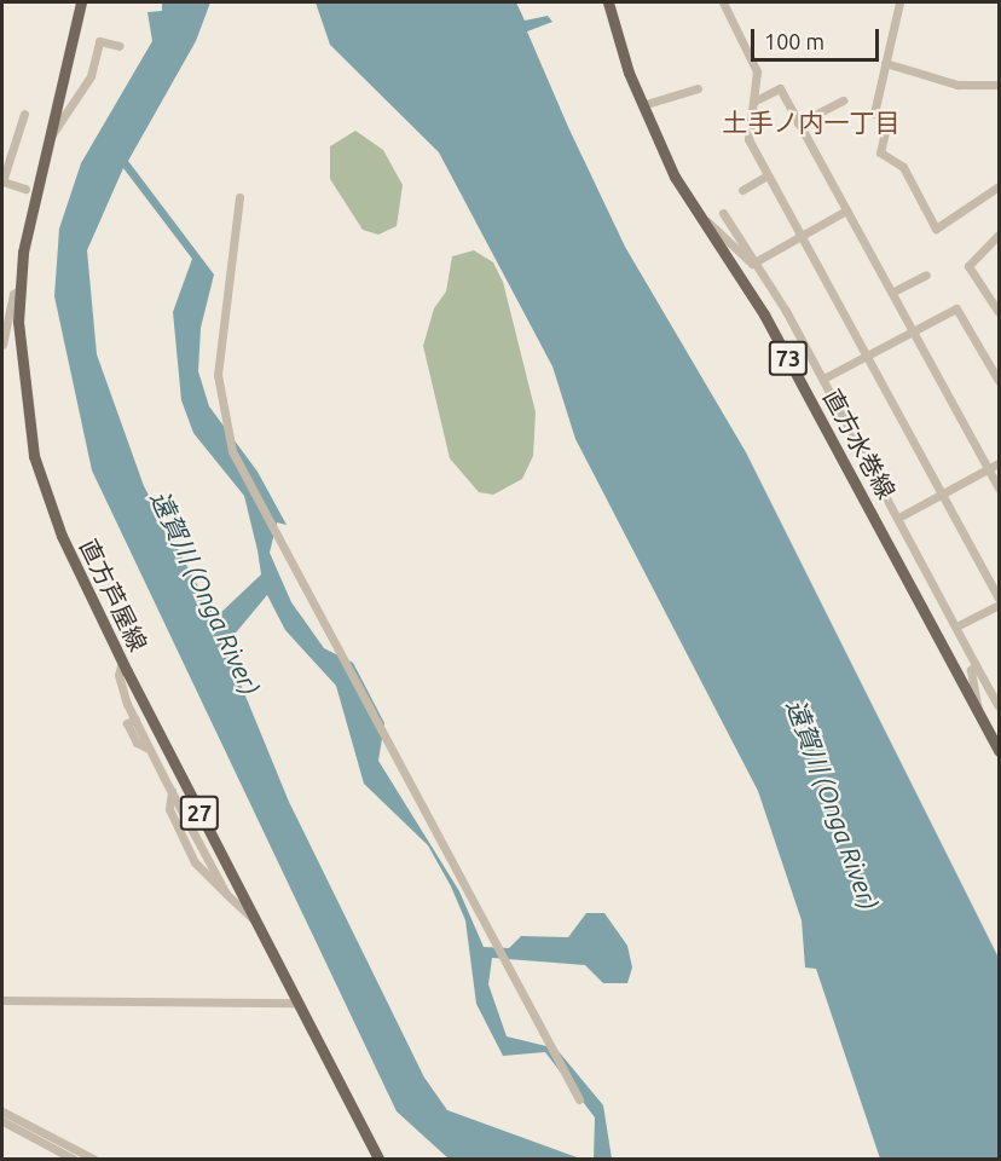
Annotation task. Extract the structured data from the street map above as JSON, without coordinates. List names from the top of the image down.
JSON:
{
  "streets": {
    "main road": [
      "73",
      "直方水巻線",
      "直方芦屋線",
      "27"
    ]
  },
  "districts": ["土手ノ内一丁目"],
  "water": ["遠賀川 (Onga River)"],
  "scale_bar": "100 m"
}
